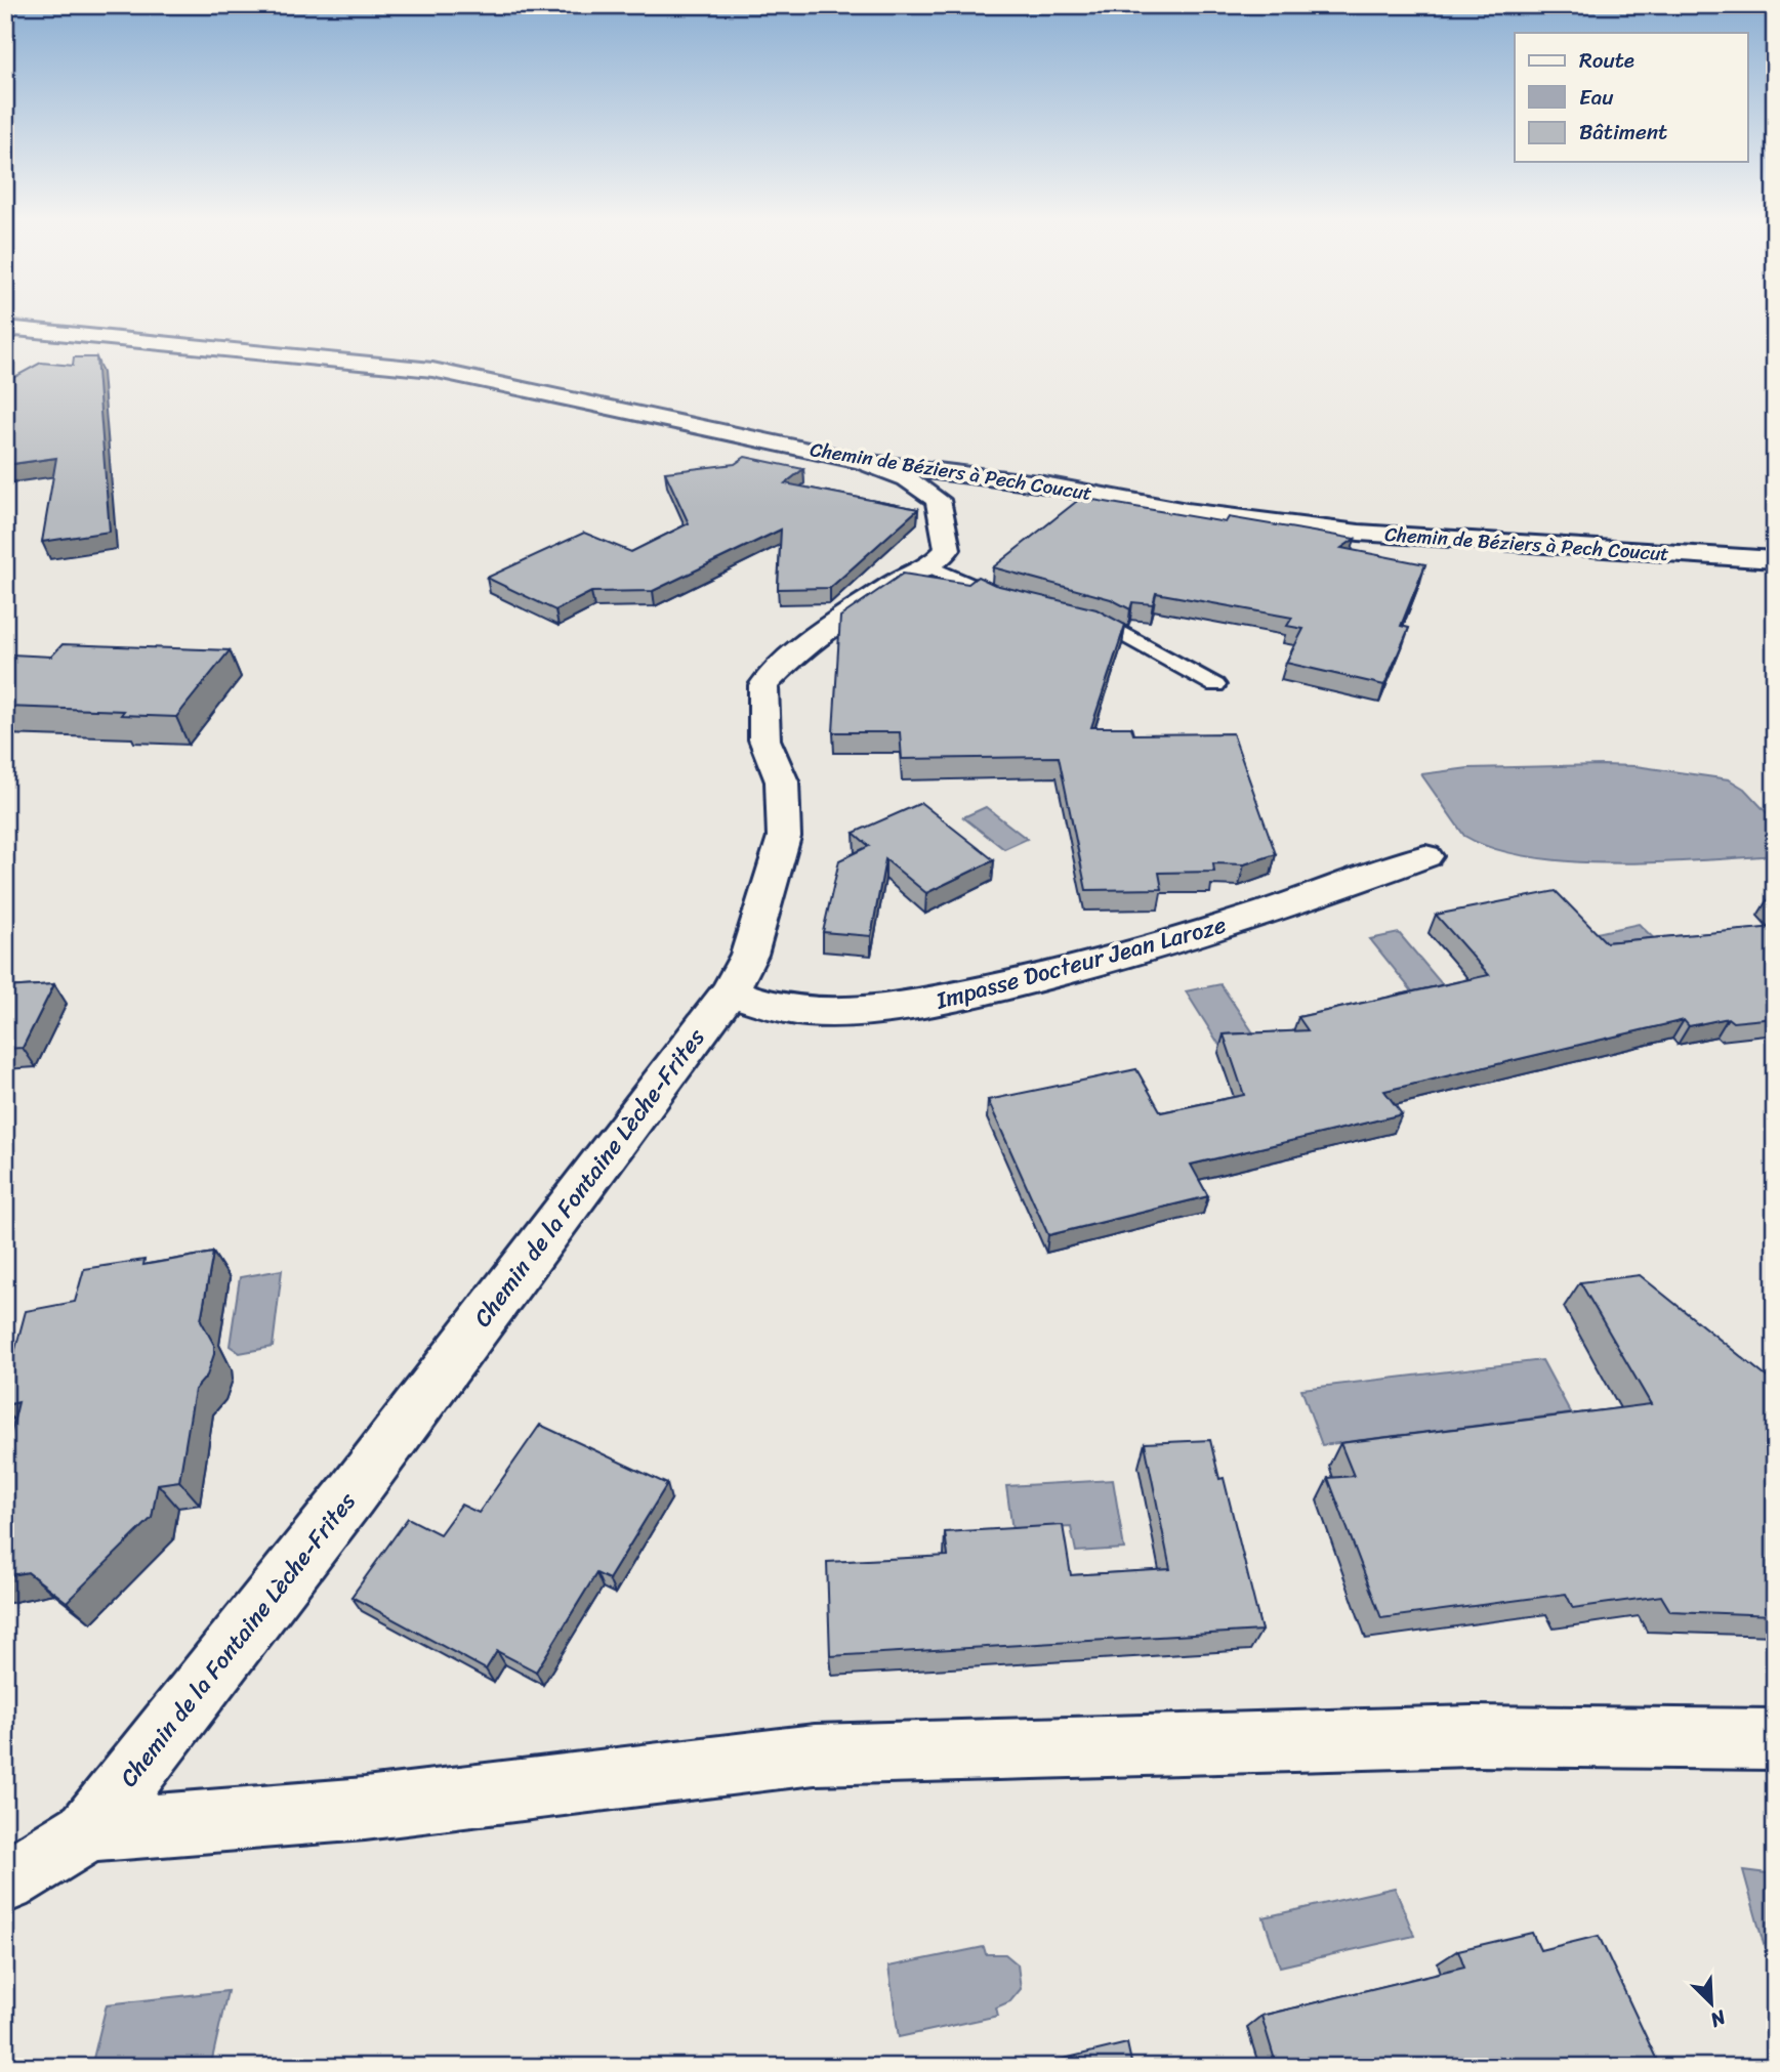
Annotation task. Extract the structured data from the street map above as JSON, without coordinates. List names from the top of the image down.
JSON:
{
  "streets": {
    "street": ["Chemin de Béziers à Pech Coucut", "Impasse Docteur Jean Laroze", "Chemin de la Fontaine Lèche-Frites"]
  },
  "crossings": [
    ["Impasse Docteur Jean Laroze", "Chemin de la Fontaine Lèche-Frites"]
  ],
  "legend": ["Route", "Eau", "Bâtiment"],
  "north": "bottom right"
}
